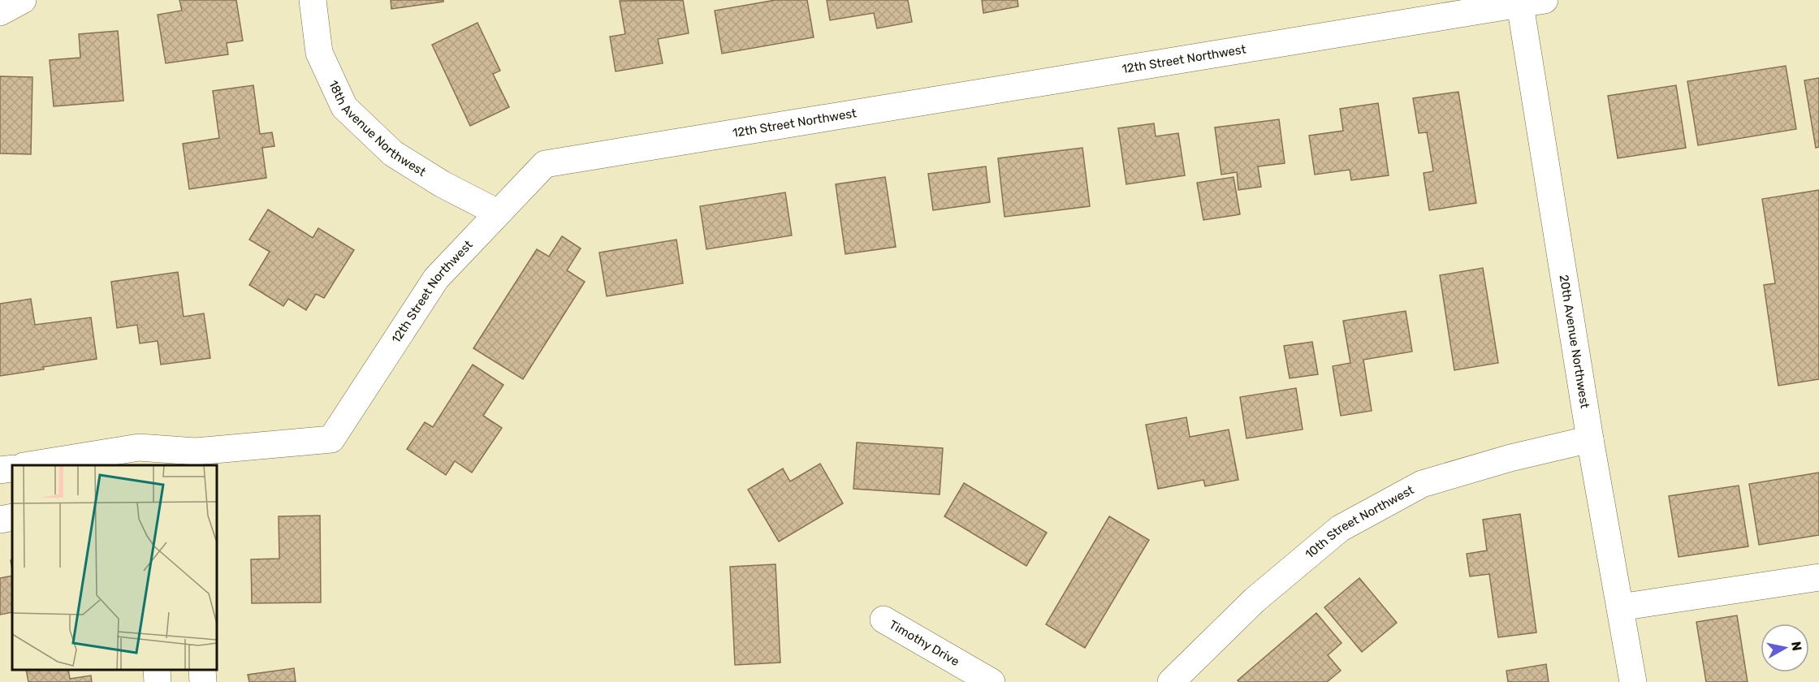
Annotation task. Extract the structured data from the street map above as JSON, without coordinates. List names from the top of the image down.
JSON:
{
  "streets": {
    "street": [
      "12th Street Northwest",
      "18th Avenue Northwest",
      "20th Avenue Northwest",
      "10th Street Northwest",
      "Timothy Drive"
    ]
  },
  "crossings": [
    ["12th Street Northwest", "18th Avenue Northwest"],
    ["12th Street Northwest", "20th Avenue Northwest"],
    ["20th Avenue Northwest", "10th Street Northwest"]
  ],
  "north": "right"
}
